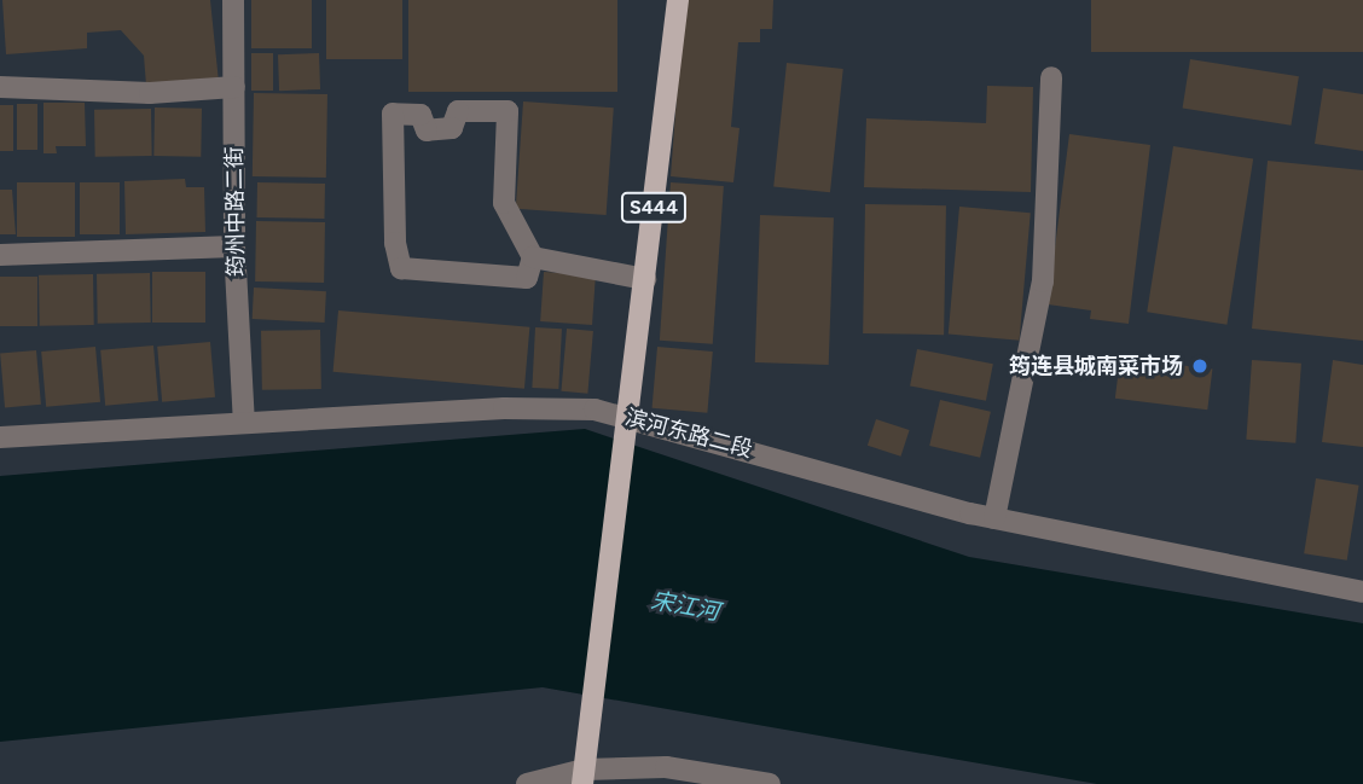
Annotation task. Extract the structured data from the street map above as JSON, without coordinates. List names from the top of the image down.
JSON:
{
  "streets": {
    "main road": ["S444"],
    "street": ["筠州中路二街", "滨河东路二段"]
  },
  "crossings": [
    ["S444", "滨河东路二段"],
    ["筠州中路二街", "滨河东路二段"]
  ],
  "water": ["宋江河"],
  "places": ["筠连县城南菜市场"]
}
